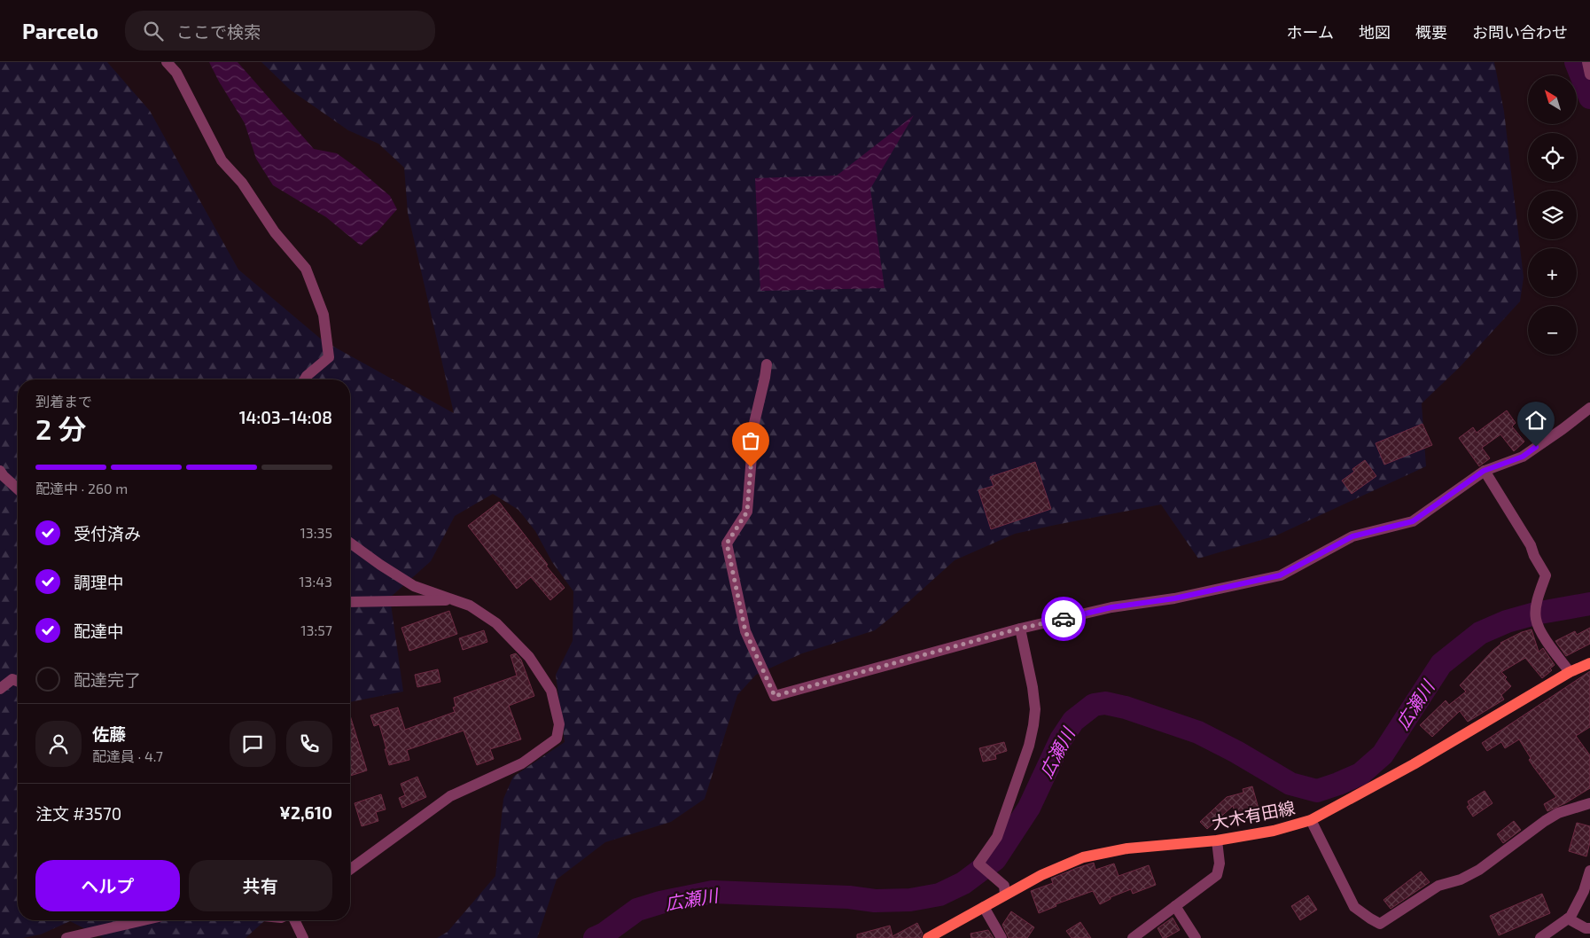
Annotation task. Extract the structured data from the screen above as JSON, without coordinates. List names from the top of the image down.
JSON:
{
  "streets": {
    "main road": ["大木有田線"]
  },
  "water": ["広瀬川"],
  "north": "top left",
  "page": {
    "header": "Parcelo",
    "search": "ここで検索",
    "nav": [
      "ホーム",
      "地図",
      "概要",
      "お問い合わせ"
    ],
    "map_buttons": ["+", "−"],
    "heading": ["2 分", "到着まで", "14:03–14:08"],
    "panel": [
      "佐藤",
      "配達員 · 4.7",
      "注文 #3570",
      "¥2,610"
    ],
    "bar": "配達中 · 260 m",
    "list": [
      ["受付済み", "13:35"],
      ["調理中", "13:43"],
      ["配達中", "13:57"],
      "配達完了"
    ],
    "buttons": ["ヘルプ", "共有"]
  }
}
